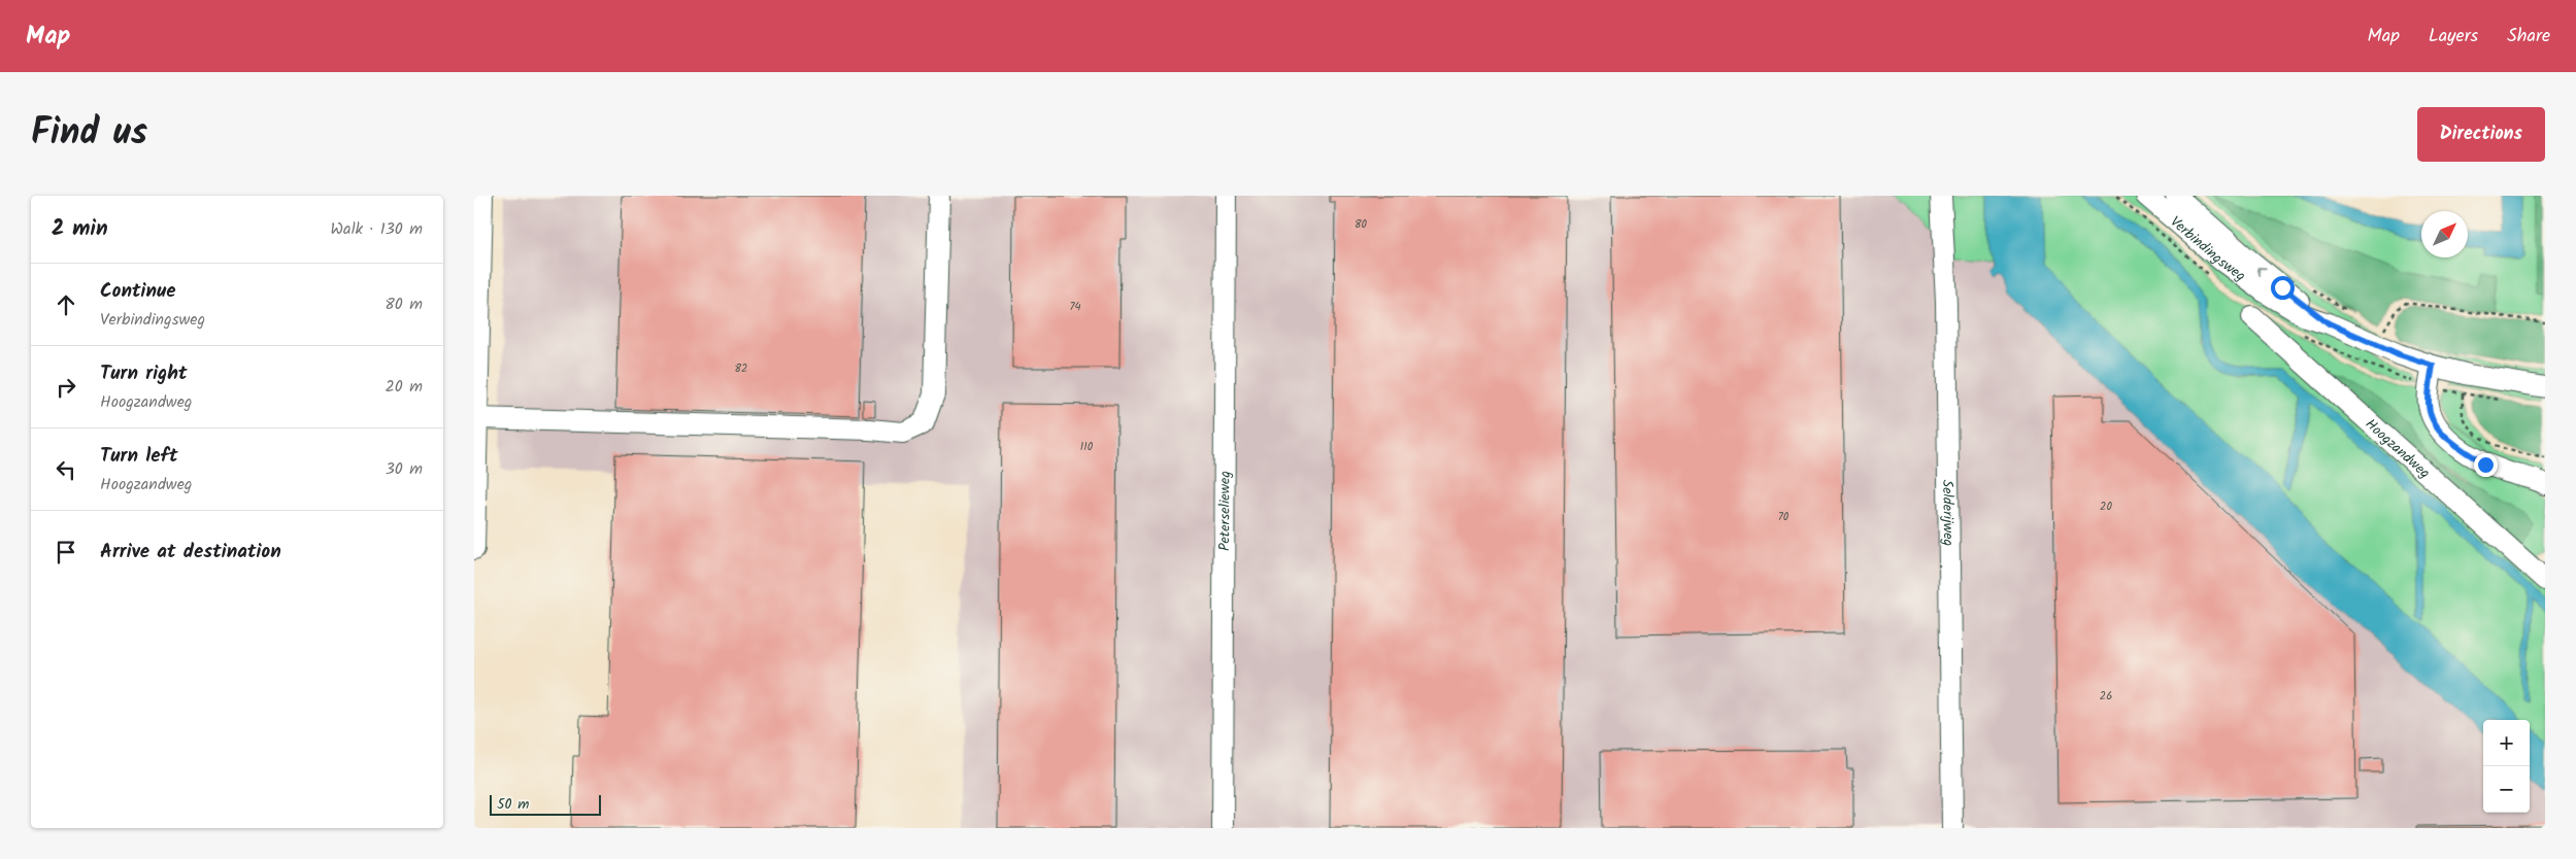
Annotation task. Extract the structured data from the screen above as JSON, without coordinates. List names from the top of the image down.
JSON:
{
  "streets": {
    "street": [
      "Verbindingsweg",
      "Hoogzandweg",
      "Peterselieweg",
      "Selderijweg"
    ]
  },
  "house_numbers": [
    "80",
    "74",
    "82",
    "110",
    "20",
    "70",
    "26"
  ],
  "scale_bar": "50 m",
  "north": "top right",
  "page": {
    "header": "Map",
    "nav": ["Map", "Layers", "Share"],
    "title": "Find us",
    "buttons": "Directions",
    "heading": ["2 min", "Walk · 130 m"],
    "list": [
      ["Continue", "Verbindingsweg", "80 m"],
      ["Turn right", "Hoogzandweg", "20 m"],
      ["Turn left", "Hoogzandweg", "30 m"],
      "Arrive at destination"
    ],
    "map_buttons": ["+", "−"],
    "scale": "50 m"
  }
}
